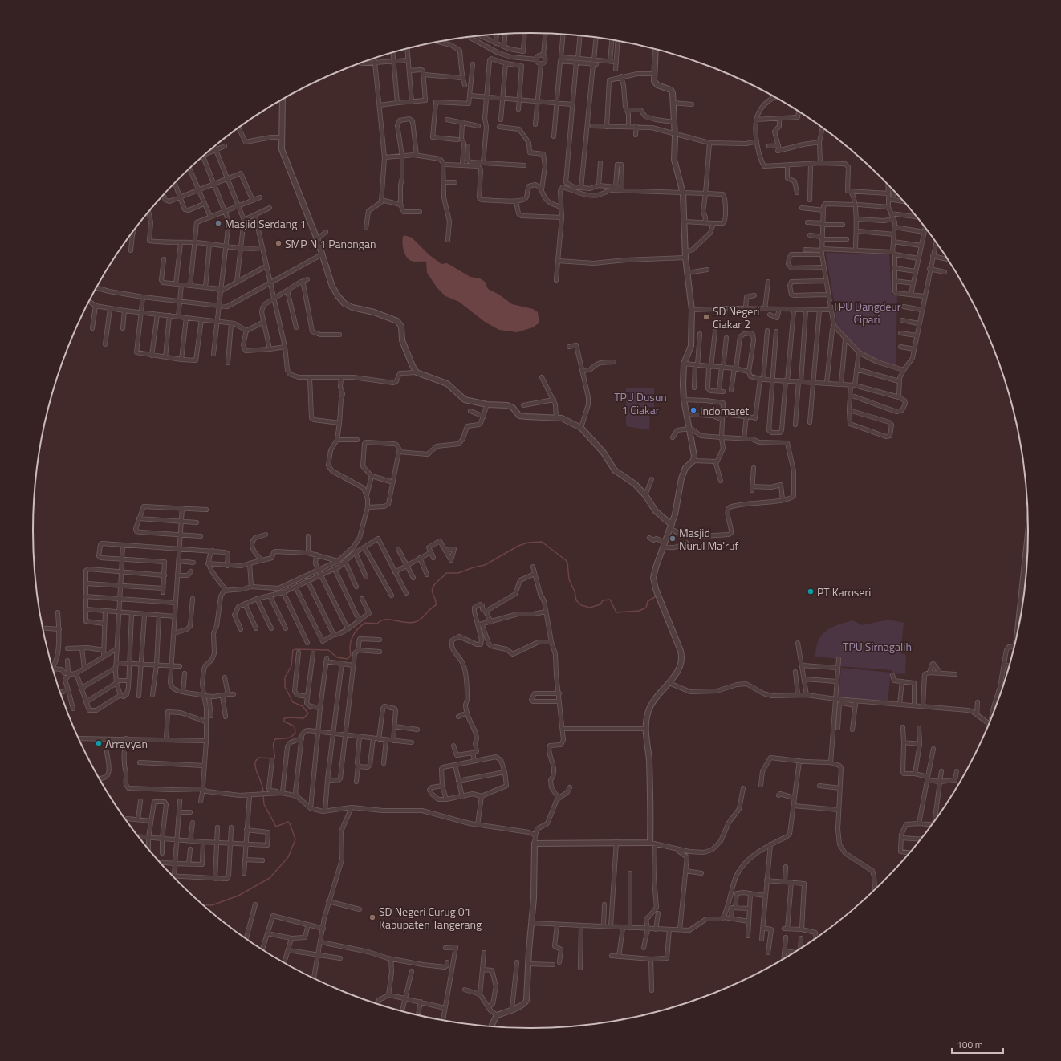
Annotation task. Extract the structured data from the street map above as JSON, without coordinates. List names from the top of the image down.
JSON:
{
  "parks": ["TPU Dangdeur Cipari", "TPU Dusun 1 Ciakar", "TPU Sirnagalih"],
  "places": [
    "Masjid Serdang 1",
    "SMP N 1 Panongan",
    "SD Negeri Ciakar 2",
    "Indomaret",
    "Masjid Nurul Ma'ruf",
    "PT Karoseri",
    "Arrayyan",
    "SD Negeri Curug 01 Kabupaten Tangerang"
  ],
  "scale_bar": "100 m"
}
